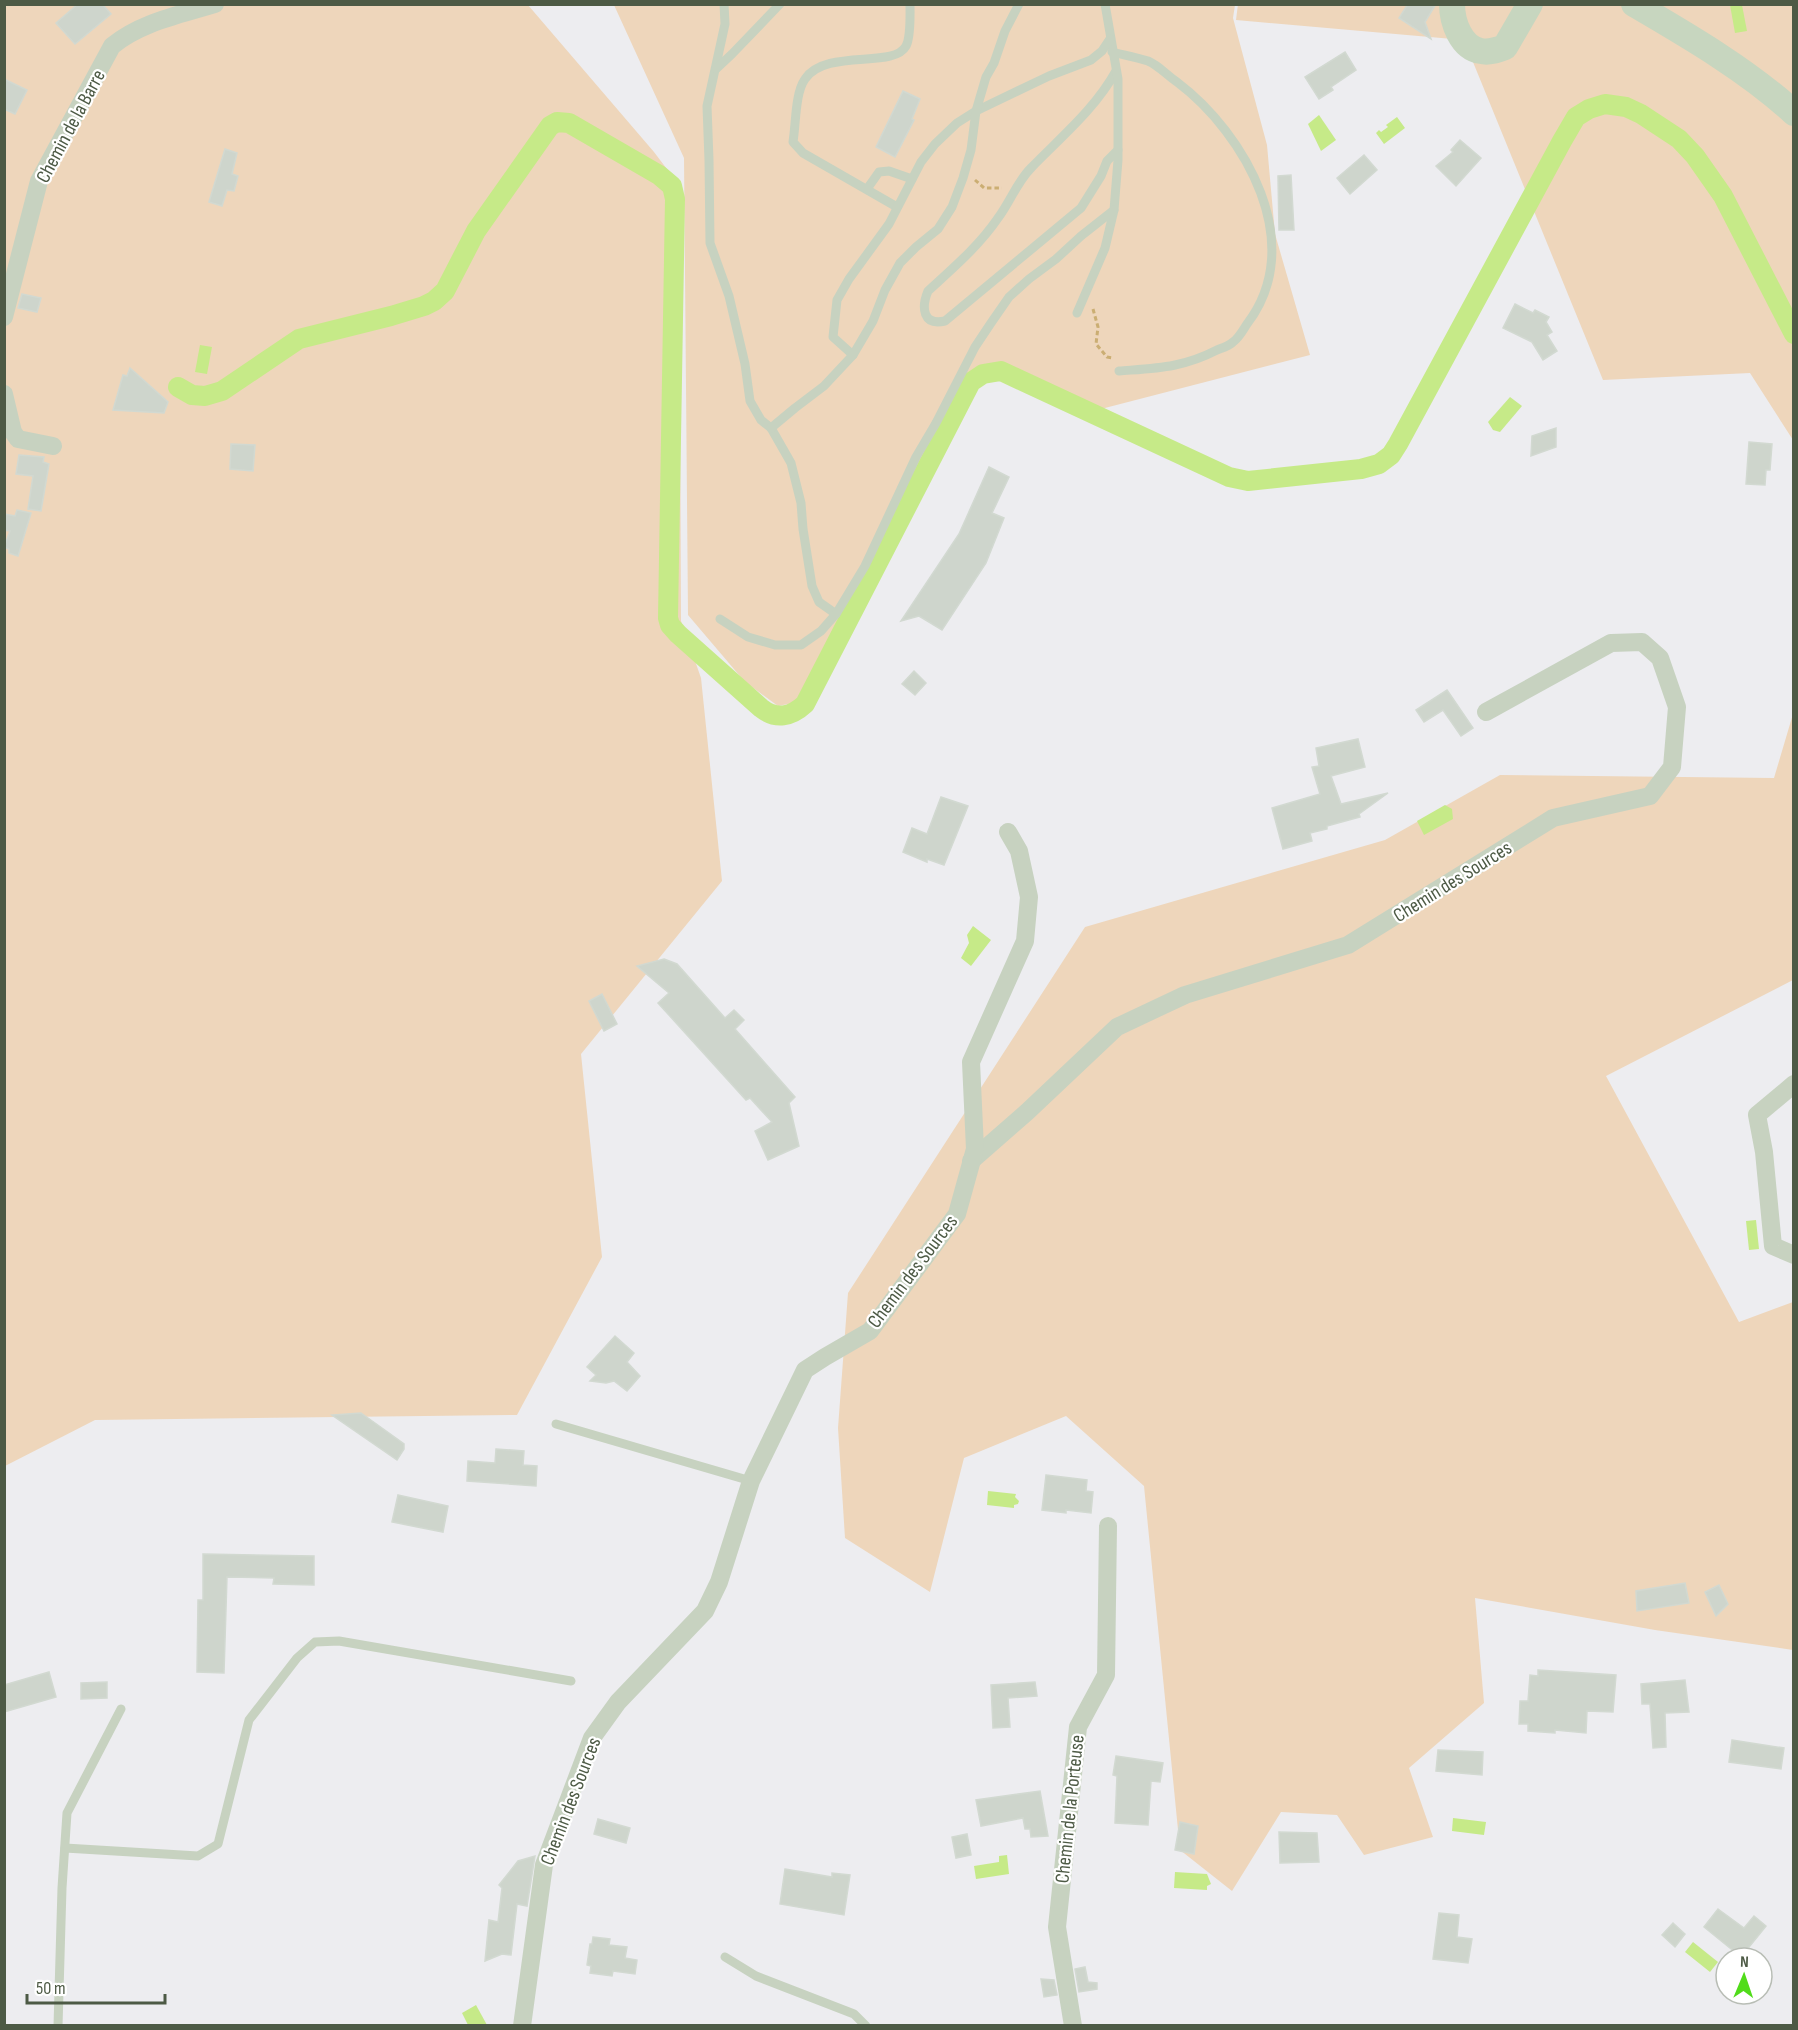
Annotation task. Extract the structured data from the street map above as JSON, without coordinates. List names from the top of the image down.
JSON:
{
  "streets": {
    "street": ["Chemin de la Barre", "Chemin des Sources", "Chemin de la Porteuse"]
  },
  "scale_bar": "50 m",
  "north": "top"
}
